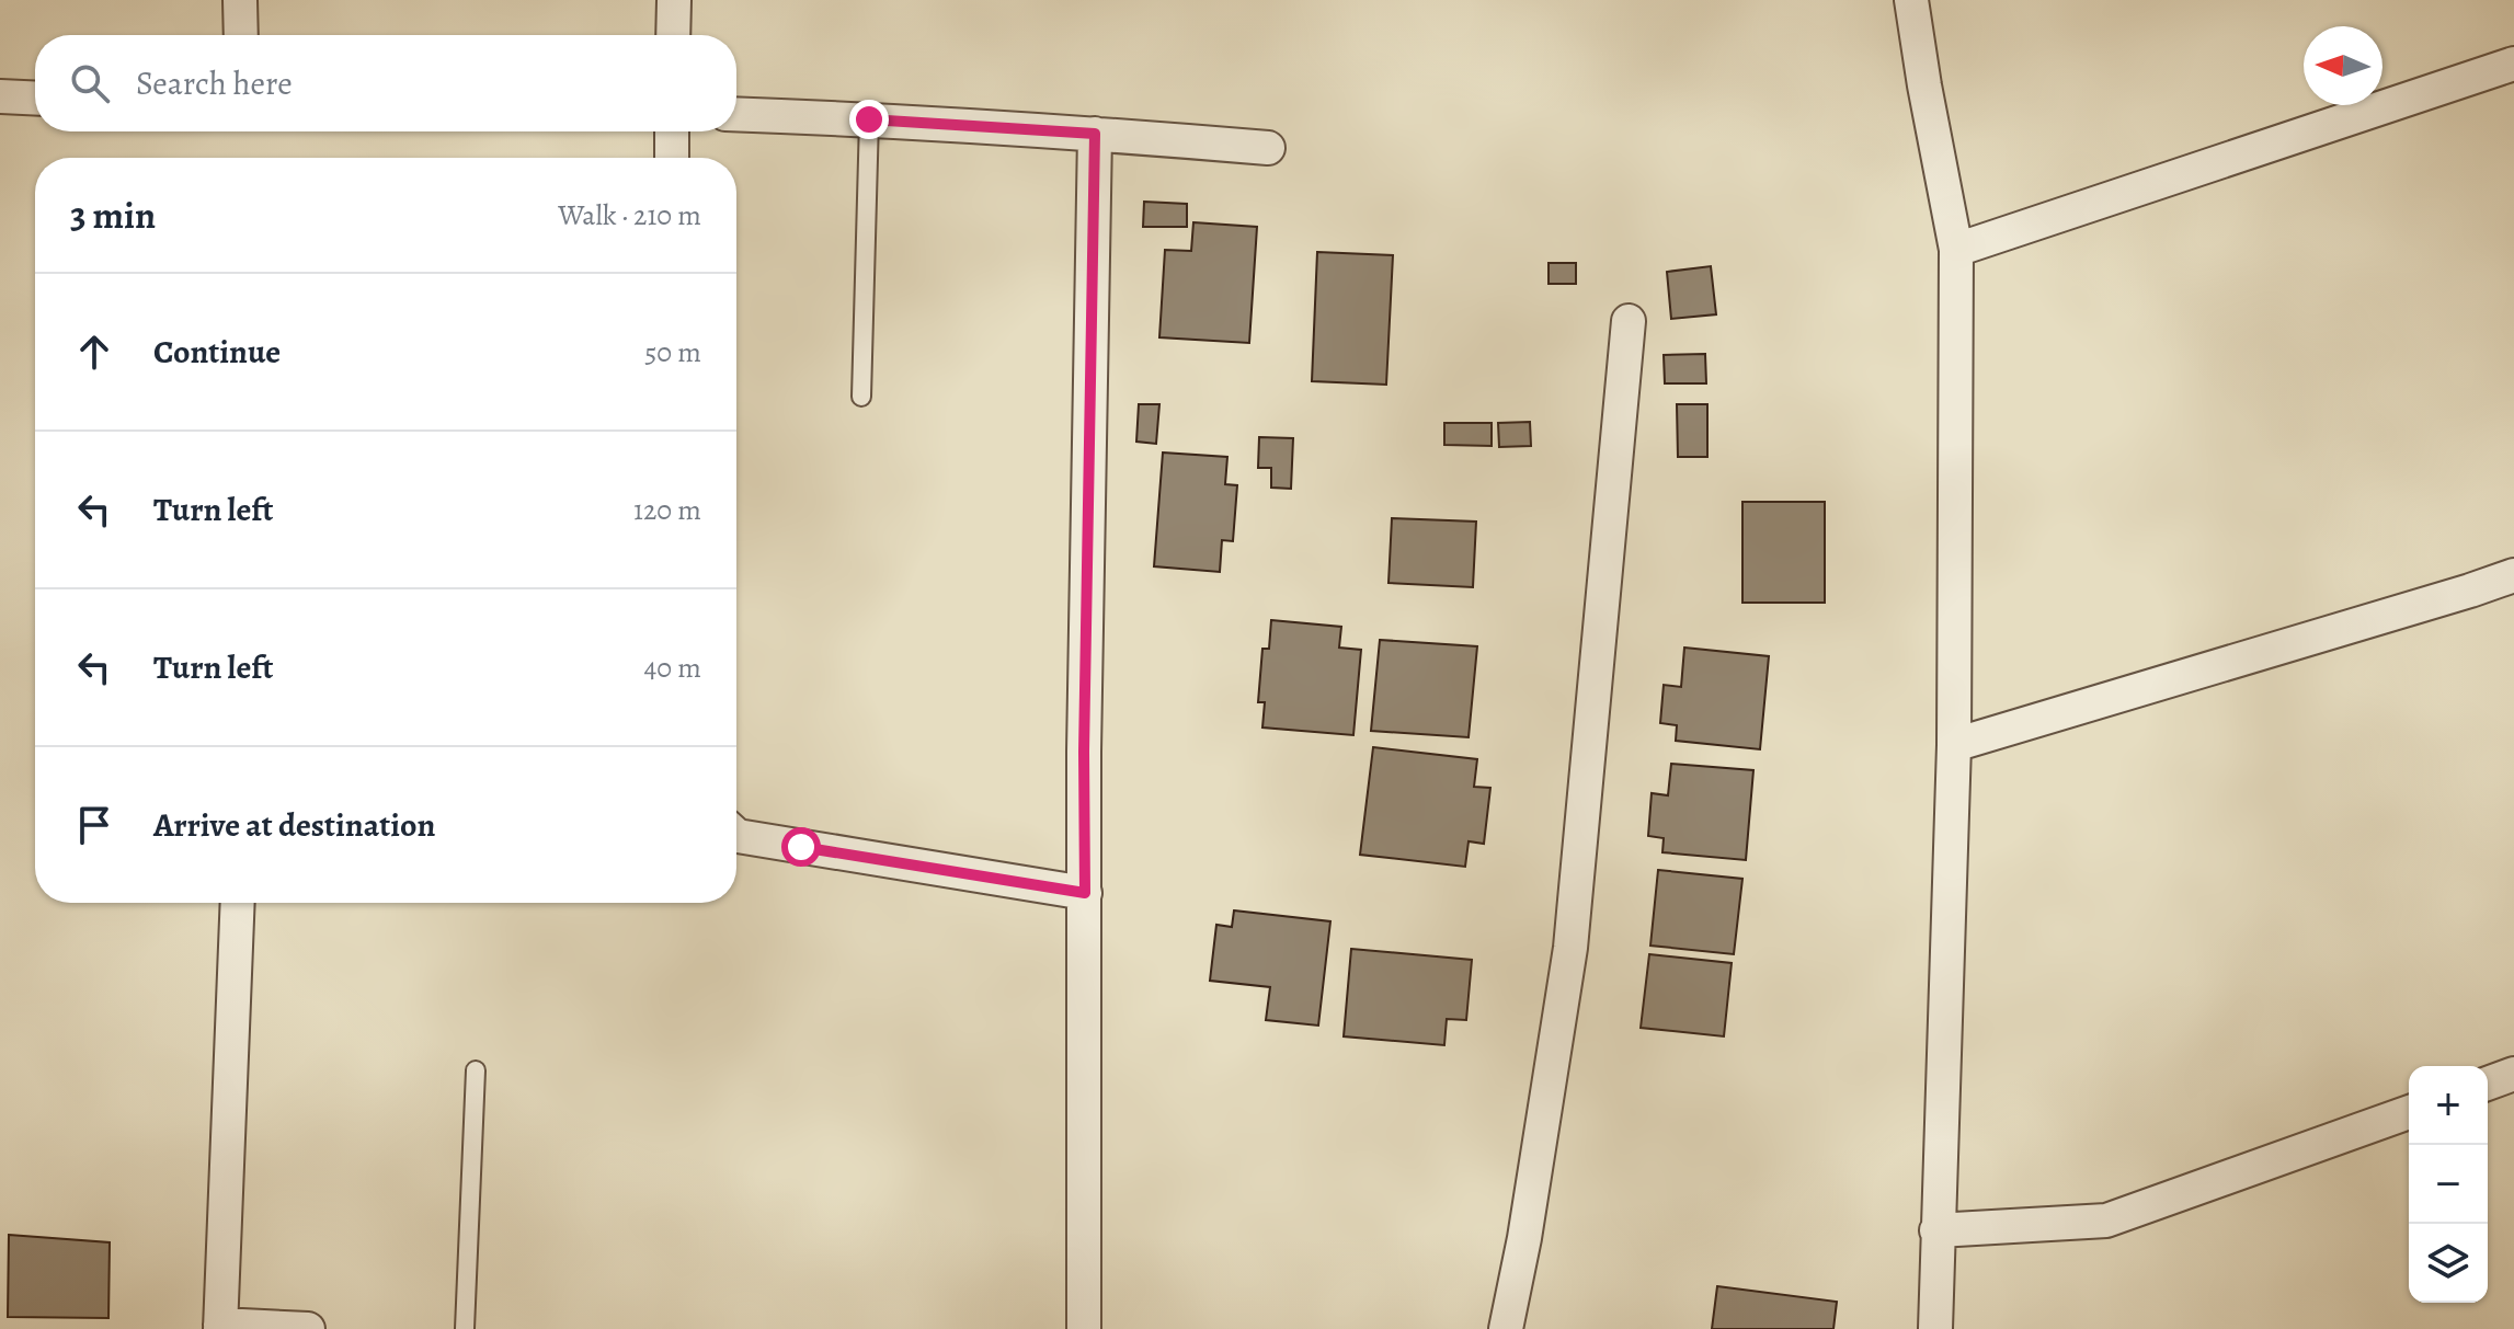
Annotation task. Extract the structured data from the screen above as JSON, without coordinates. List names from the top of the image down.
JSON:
{
  "north": "left",
  "page": {
    "search": "Search here",
    "heading": ["3 min", "Walk · 210 m"],
    "list": [
      ["Continue", "50 m"],
      ["Turn left", "120 m"],
      ["Turn left", "40 m"],
      "Arrive at destination"
    ],
    "map_buttons": ["+", "−"]
  }
}
